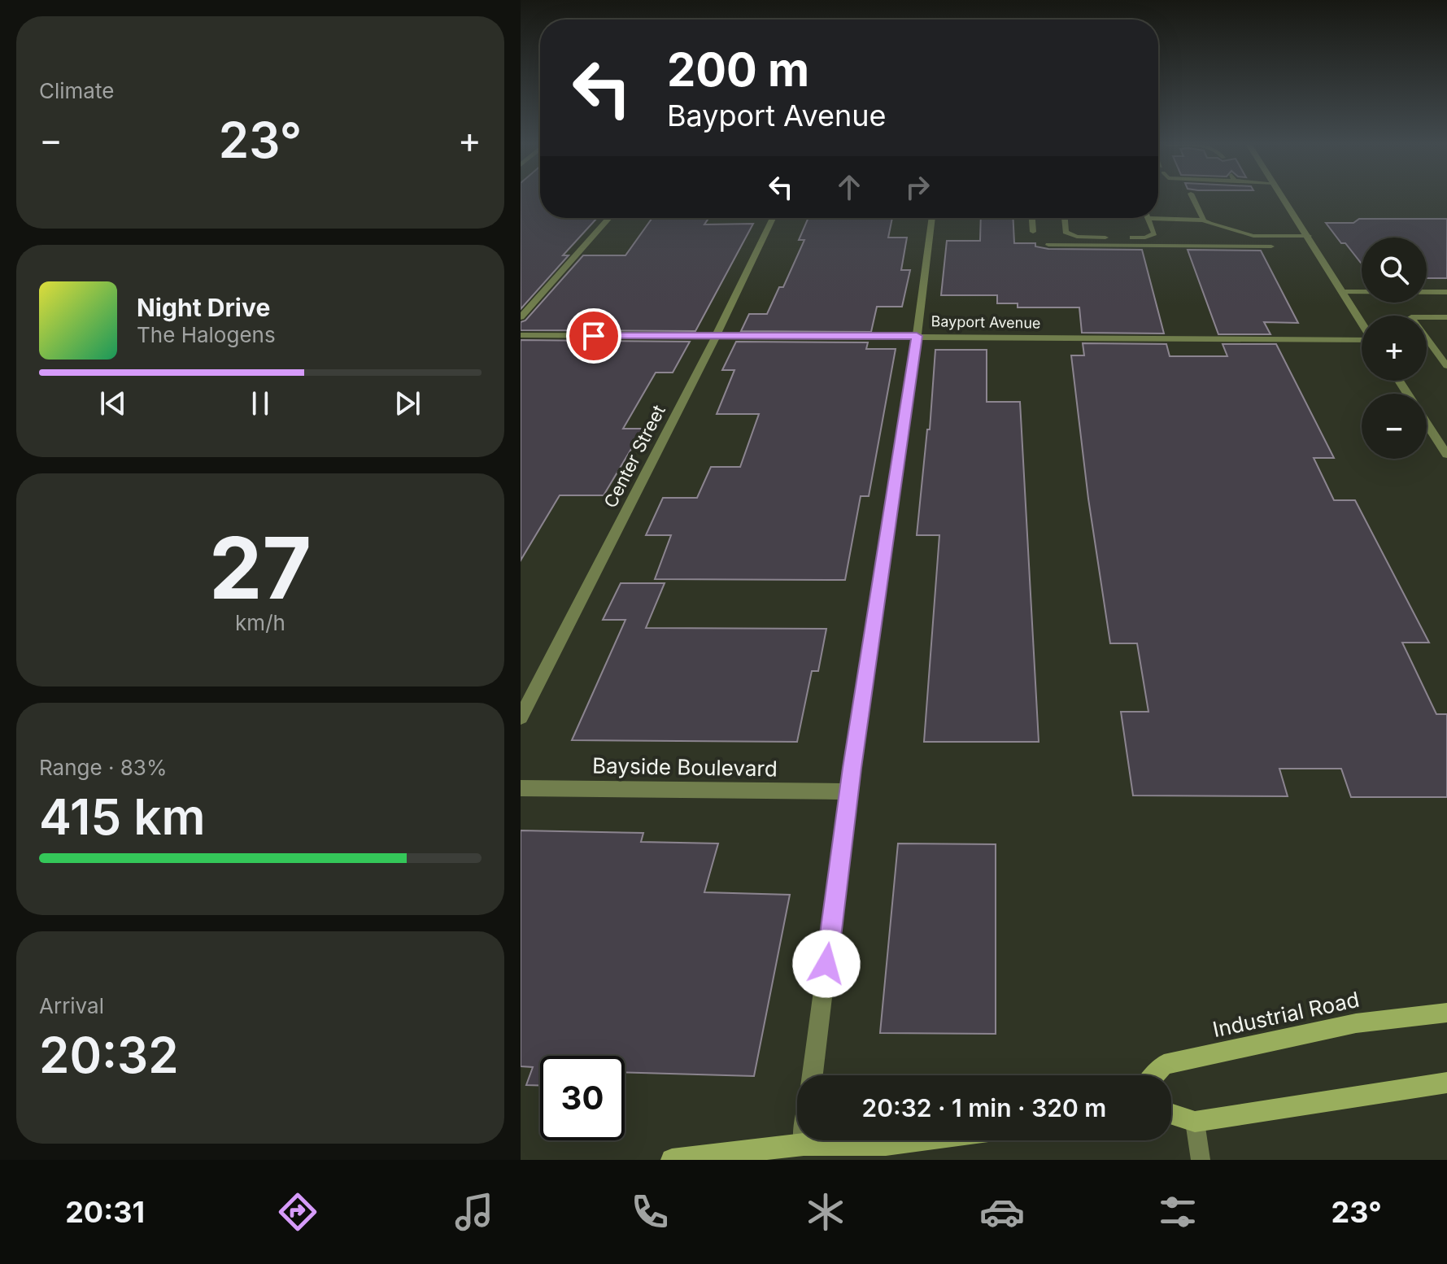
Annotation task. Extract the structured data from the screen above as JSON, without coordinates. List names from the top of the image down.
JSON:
{
  "streets": {
    "main road": ["Industrial Road"],
    "street": ["Bayport Avenue", "Center Street", "Bayside Boulevard"]
  },
  "crossings": [
    ["Bayport Avenue", "Center Street"]
  ],
  "page": {
    "tile": [
      "Climate",
      ["27", "km/h"],
      ["Range · 83%", "415 km"],
      ["Arrival", "20:32"]
    ],
    "turn": ["200 m", "Bayport Avenue"],
    "heat": ["−", "23°", "+"],
    "map_buttons": ["+", "−"],
    "song": ["Night Drive", "The Halogens"],
    "limit": "30",
    "trip": "20:32 · 1 min · 320 m",
    "tabs": ["20:31", "23°"]
  }
}
